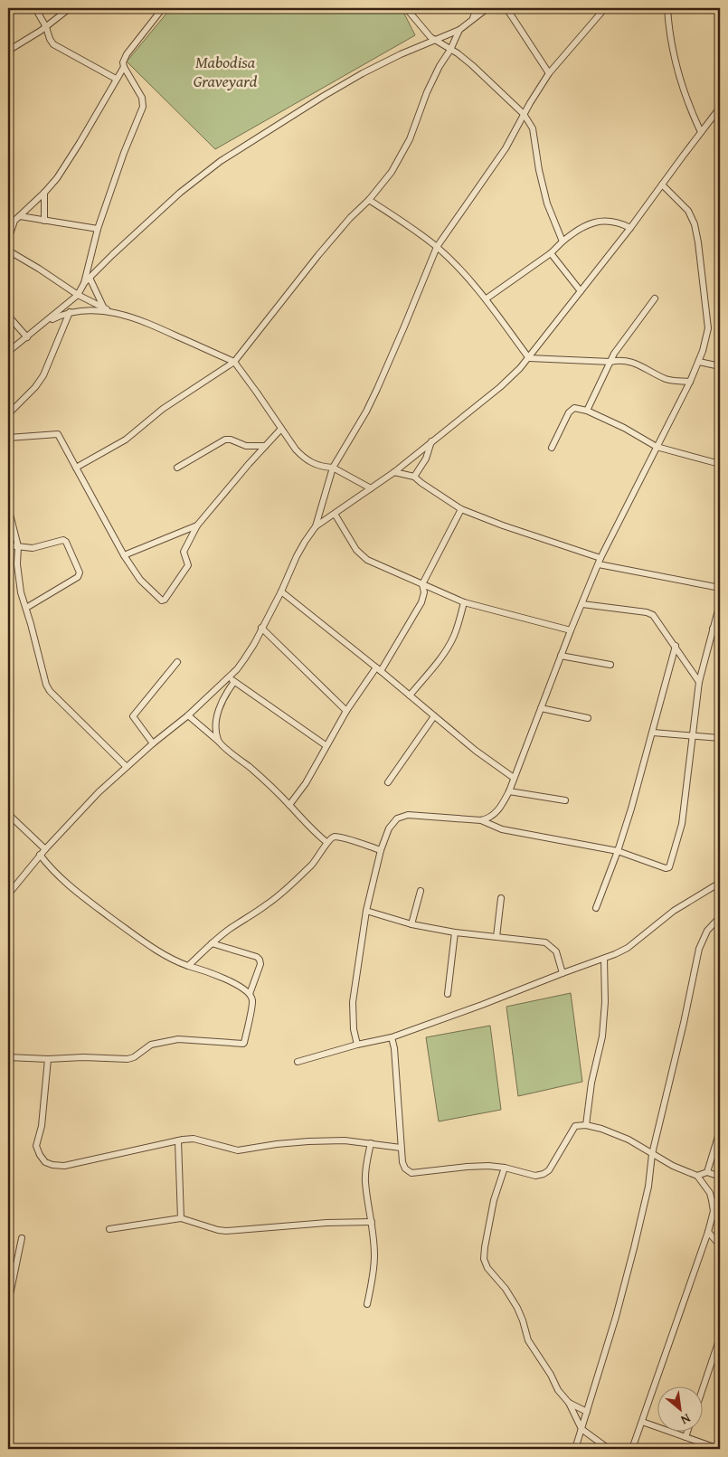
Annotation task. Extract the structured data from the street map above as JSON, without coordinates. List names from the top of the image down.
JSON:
{
  "parks": ["Mabodisa Graveyard"],
  "north": "bottom right"
}
